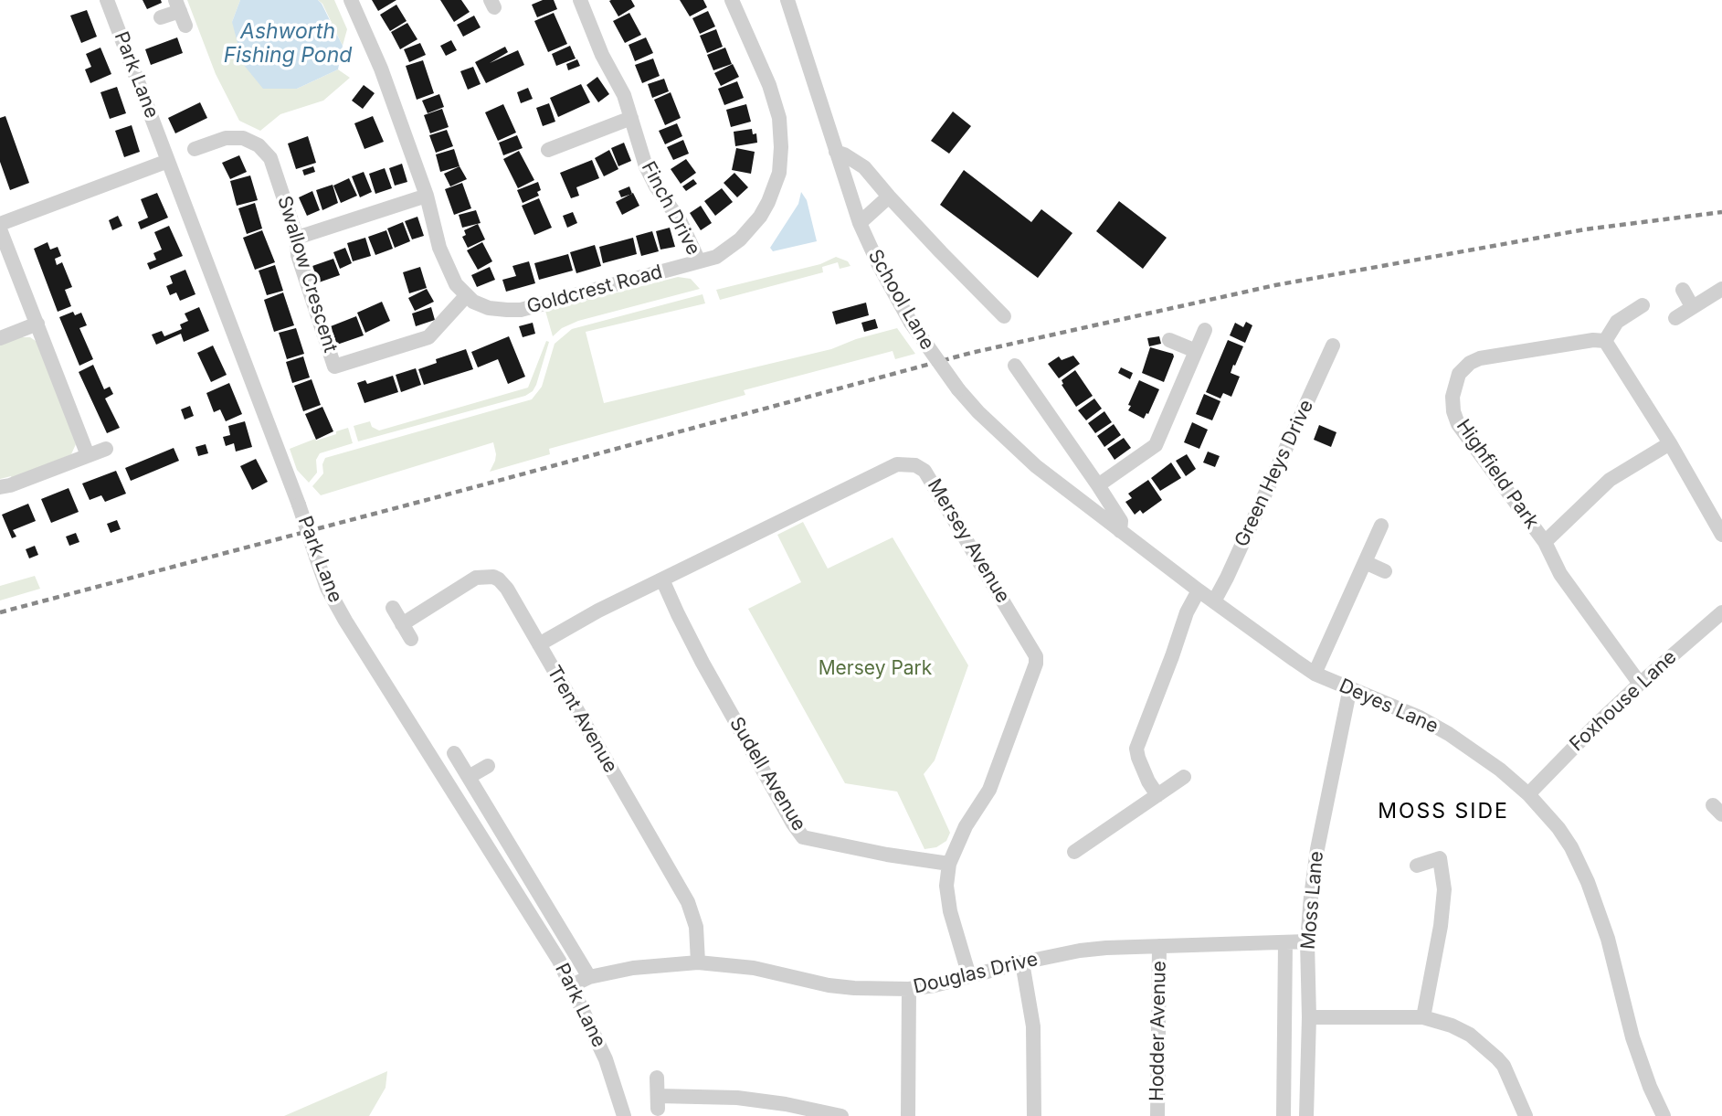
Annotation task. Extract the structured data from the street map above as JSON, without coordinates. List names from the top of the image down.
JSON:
{
  "streets": {
    "street": [
      "Park Lane",
      "Finch Drive",
      "Swallow Crescent",
      "Goldcrest Road",
      "School Lane",
      "Green Heys Drive",
      "Highfield Park",
      "Mersey Avenue",
      "Foxhouse Lane",
      "Deyes Lane",
      "Trent Avenue",
      "Sudell Avenue",
      "Moss Lane",
      "Douglas Drive",
      "Hodder Avenue"
    ]
  },
  "crossings": [
    ["Park Lane", "Douglas Drive"],
    ["Finch Drive", "Goldcrest Road"],
    ["Swallow Crescent", "Goldcrest Road"],
    ["School Lane", "Deyes Lane"],
    ["Green Heys Drive", "Deyes Lane"],
    ["Highfield Park", "Foxhouse Lane"],
    ["Mersey Avenue", "Trent Avenue"],
    ["Mersey Avenue", "Sudell Avenue"],
    ["Mersey Avenue", "Douglas Drive"],
    ["Foxhouse Lane", "Deyes Lane"],
    ["Deyes Lane", "Moss Lane"],
    ["Trent Avenue", "Douglas Drive"],
    ["Moss Lane", "Douglas Drive"],
    ["Douglas Drive", "Hodder Avenue"]
  ],
  "districts": ["MOSS SIDE"],
  "water": ["Ashworth Fishing Pond"],
  "parks": ["Mersey Park"]
}
